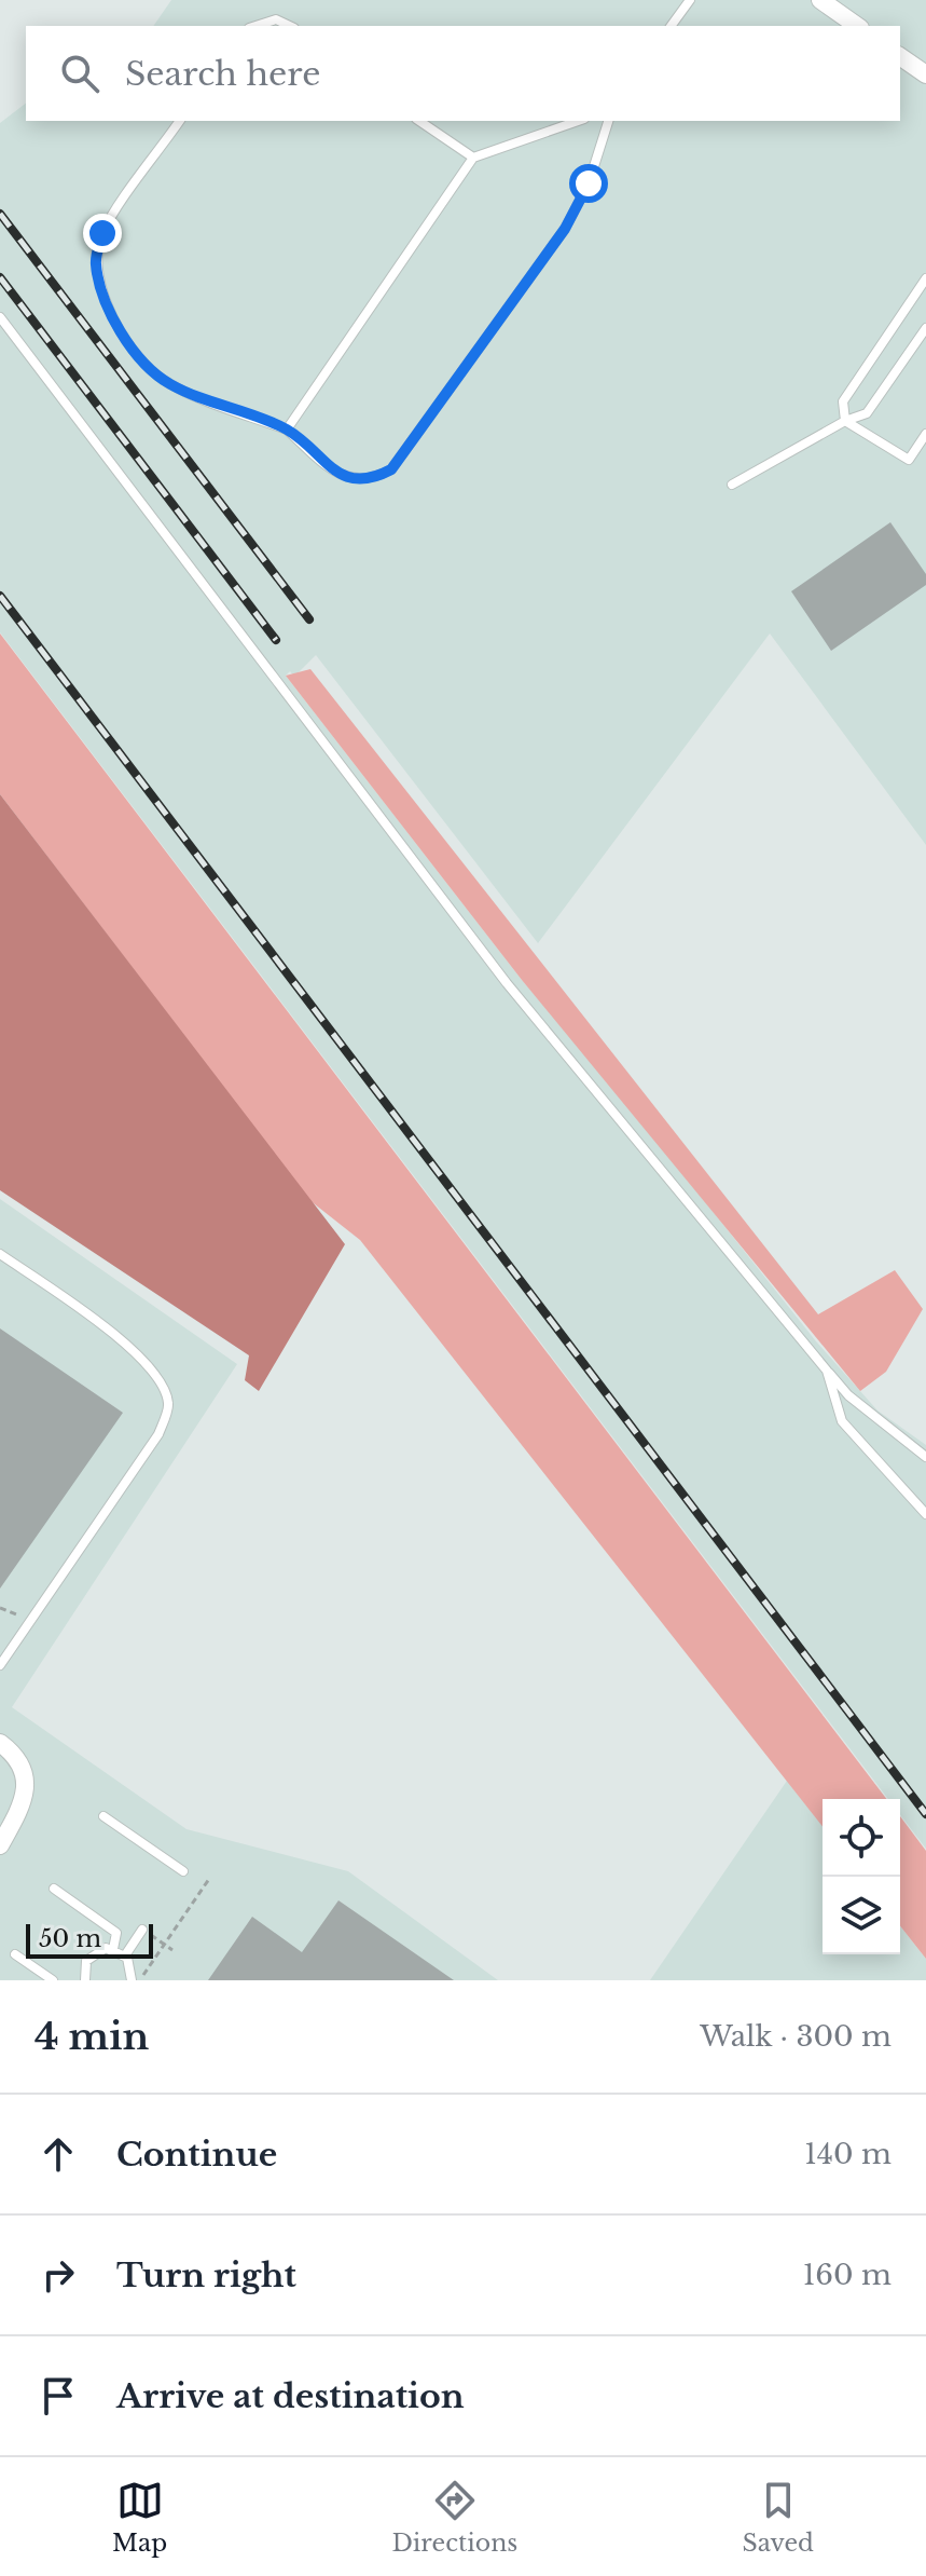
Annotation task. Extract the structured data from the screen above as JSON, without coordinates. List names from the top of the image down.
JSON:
{
  "scale_bar": "50 m",
  "page": {
    "search": "Search here",
    "scale": "50 m",
    "heading": ["4 min", "Walk · 300 m"],
    "list": [
      ["Continue", "140 m"],
      ["Turn right", "160 m"],
      "Arrive at destination"
    ],
    "nav": ["Map", "Directions", "Saved"]
  }
}
